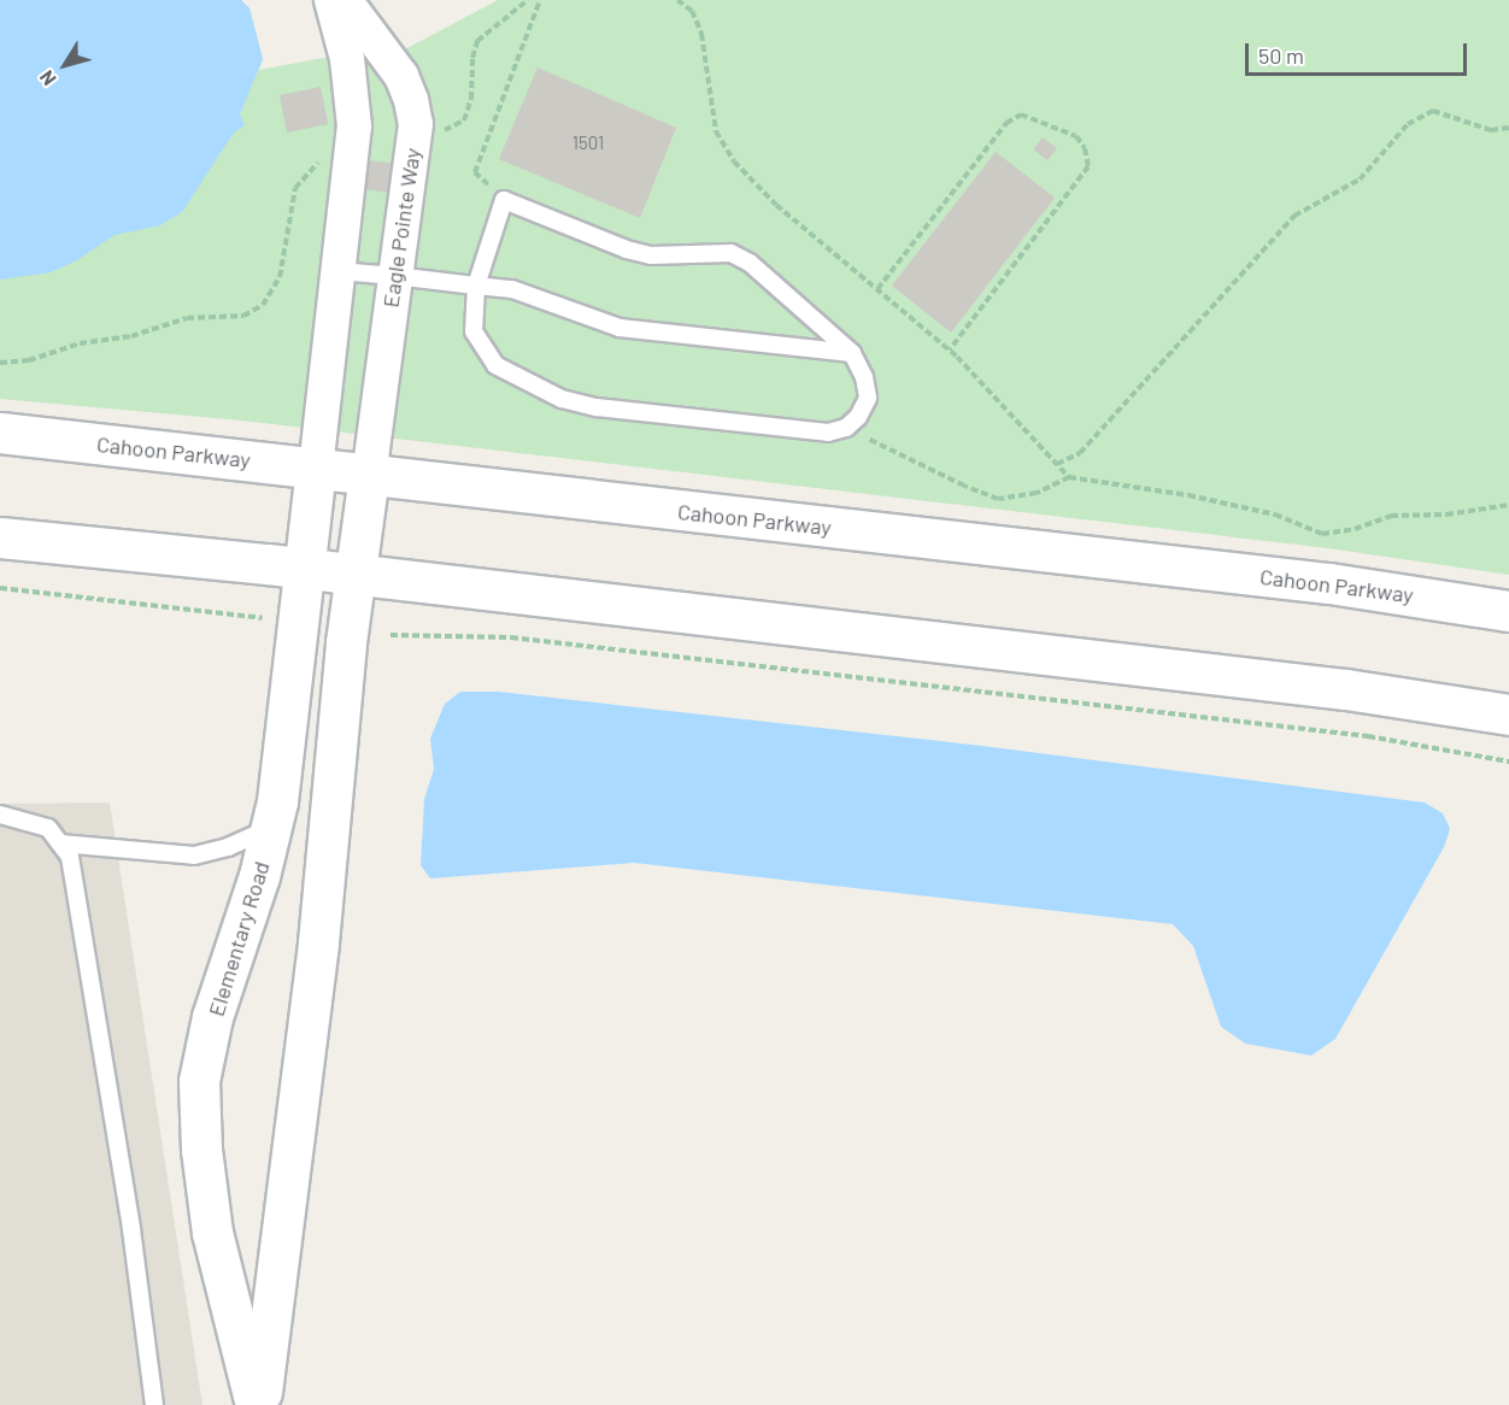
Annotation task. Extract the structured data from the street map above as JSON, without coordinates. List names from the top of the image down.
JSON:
{
  "streets": {
    "street": ["Eagle Pointe Way", "Cahoon Parkway", "Elementary Road"]
  },
  "crossings": [
    ["Eagle Pointe Way", "Cahoon Parkway"],
    ["Eagle Pointe Way", "Elementary Road"],
    ["Cahoon Parkway", "Elementary Road"]
  ],
  "house_numbers": ["1501"],
  "scale_bar": "50 m",
  "north": "bottom left"
}
